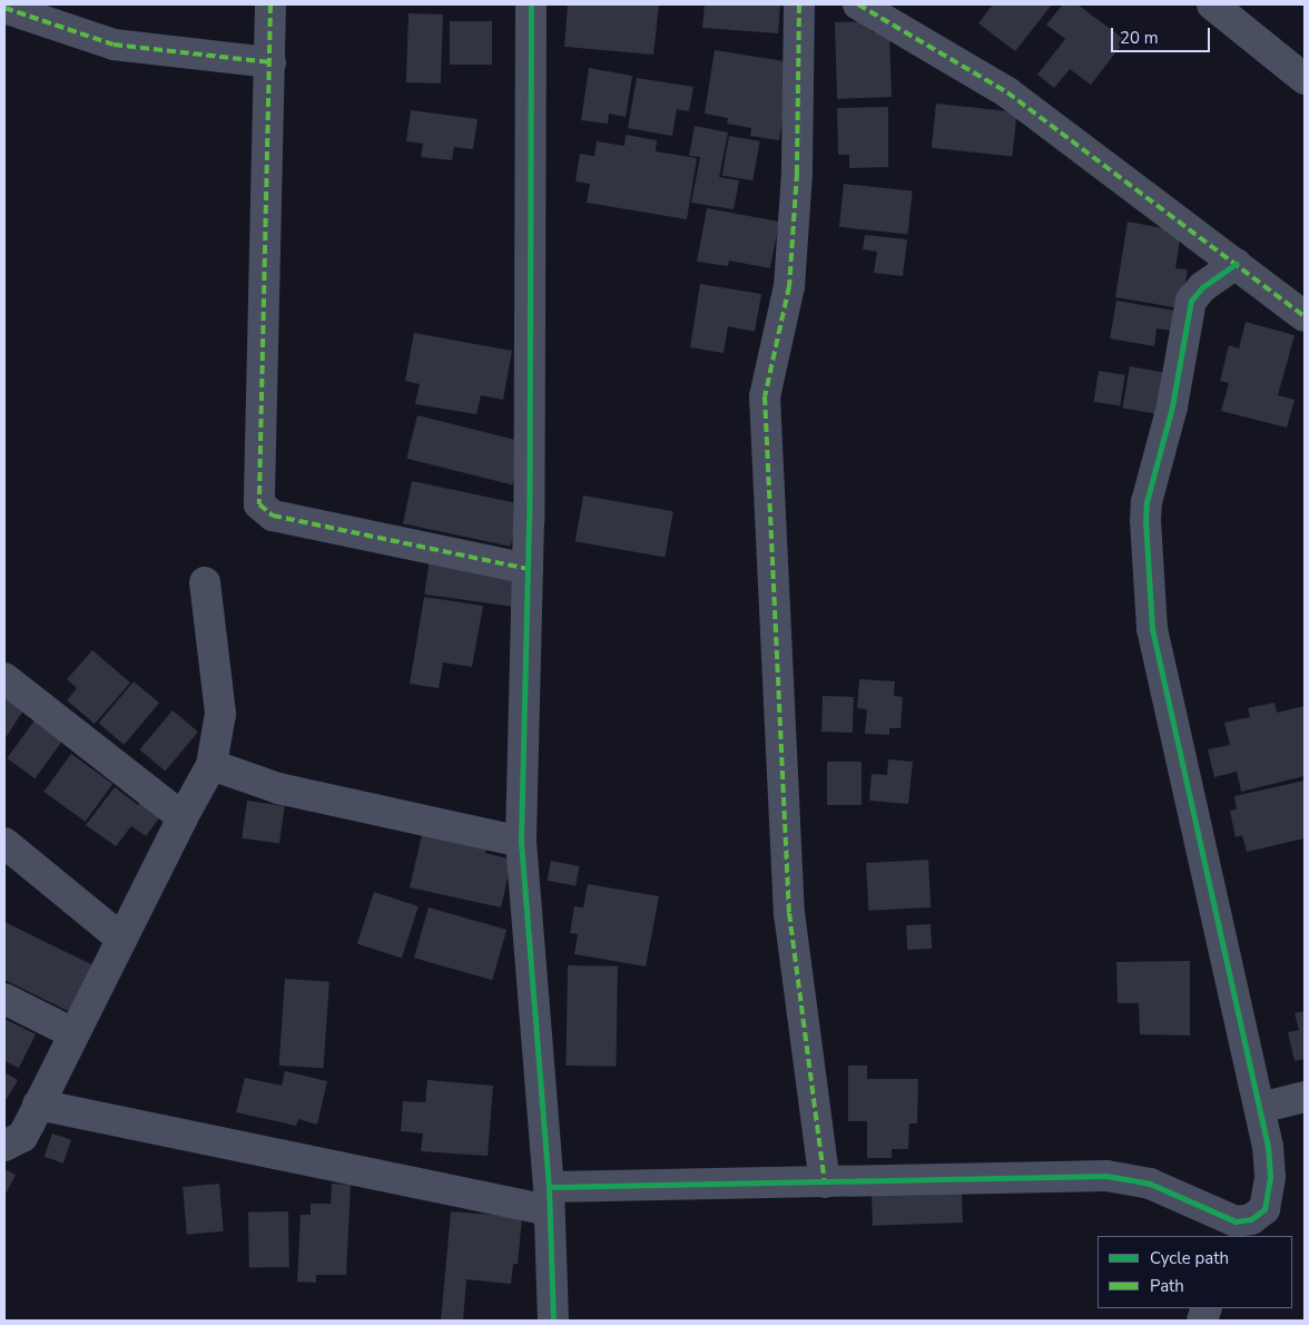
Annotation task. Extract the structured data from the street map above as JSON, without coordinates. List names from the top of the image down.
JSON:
{
  "legend": ["Cycle path", "Path"],
  "scale_bar": "20 m"
}
